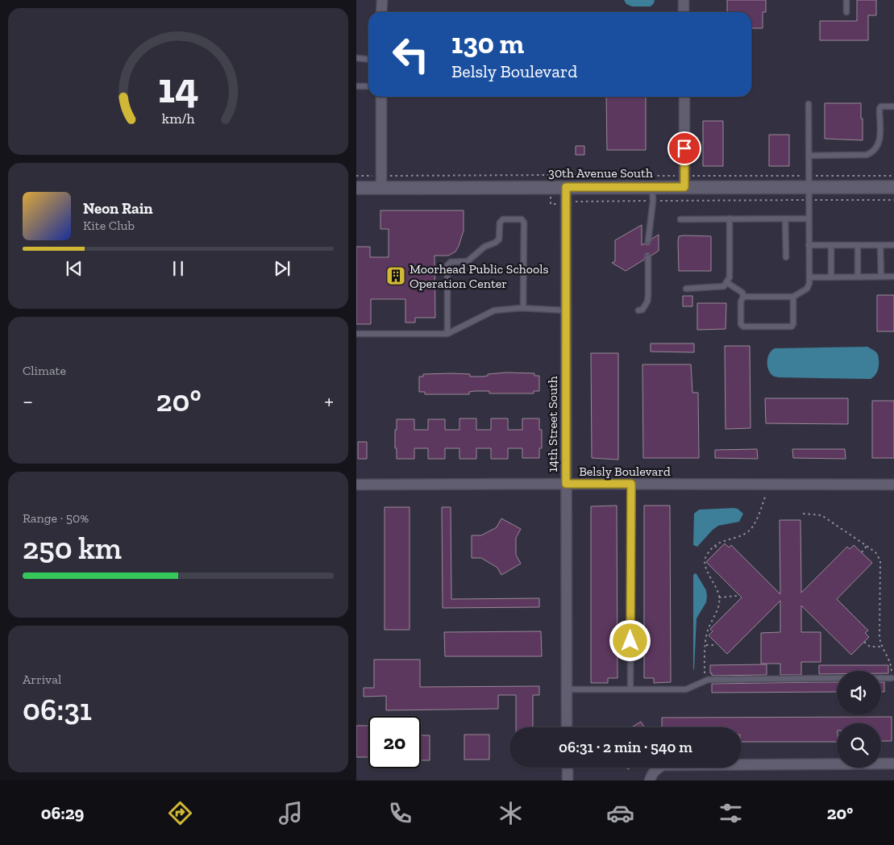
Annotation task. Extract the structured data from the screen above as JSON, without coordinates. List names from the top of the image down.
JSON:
{
  "streets": {
    "street": ["30th Avenue South", "14th Street South", "Belsly Boulevard"]
  },
  "crossings": [
    ["30th Avenue South", "14th Street South"],
    ["14th Street South", "Belsly Boulevard"]
  ],
  "places": {
    "building": ["Moorhead Public Schools Operation Center"]
  },
  "page": {
    "turn": ["130 m", "Belsly Boulevard"],
    "song": ["Neon Rain", "Kite Club"],
    "tile": [
      "Climate",
      ["Range · 50%", "250 km"],
      ["Arrival", "06:31"]
    ],
    "heat": ["−", "20°", "+"],
    "limit": "20",
    "trip": "06:31 · 2 min · 540 m",
    "tabs": ["06:29", "20°"],
    "gauge": ["14", "km/h"]
  }
}
